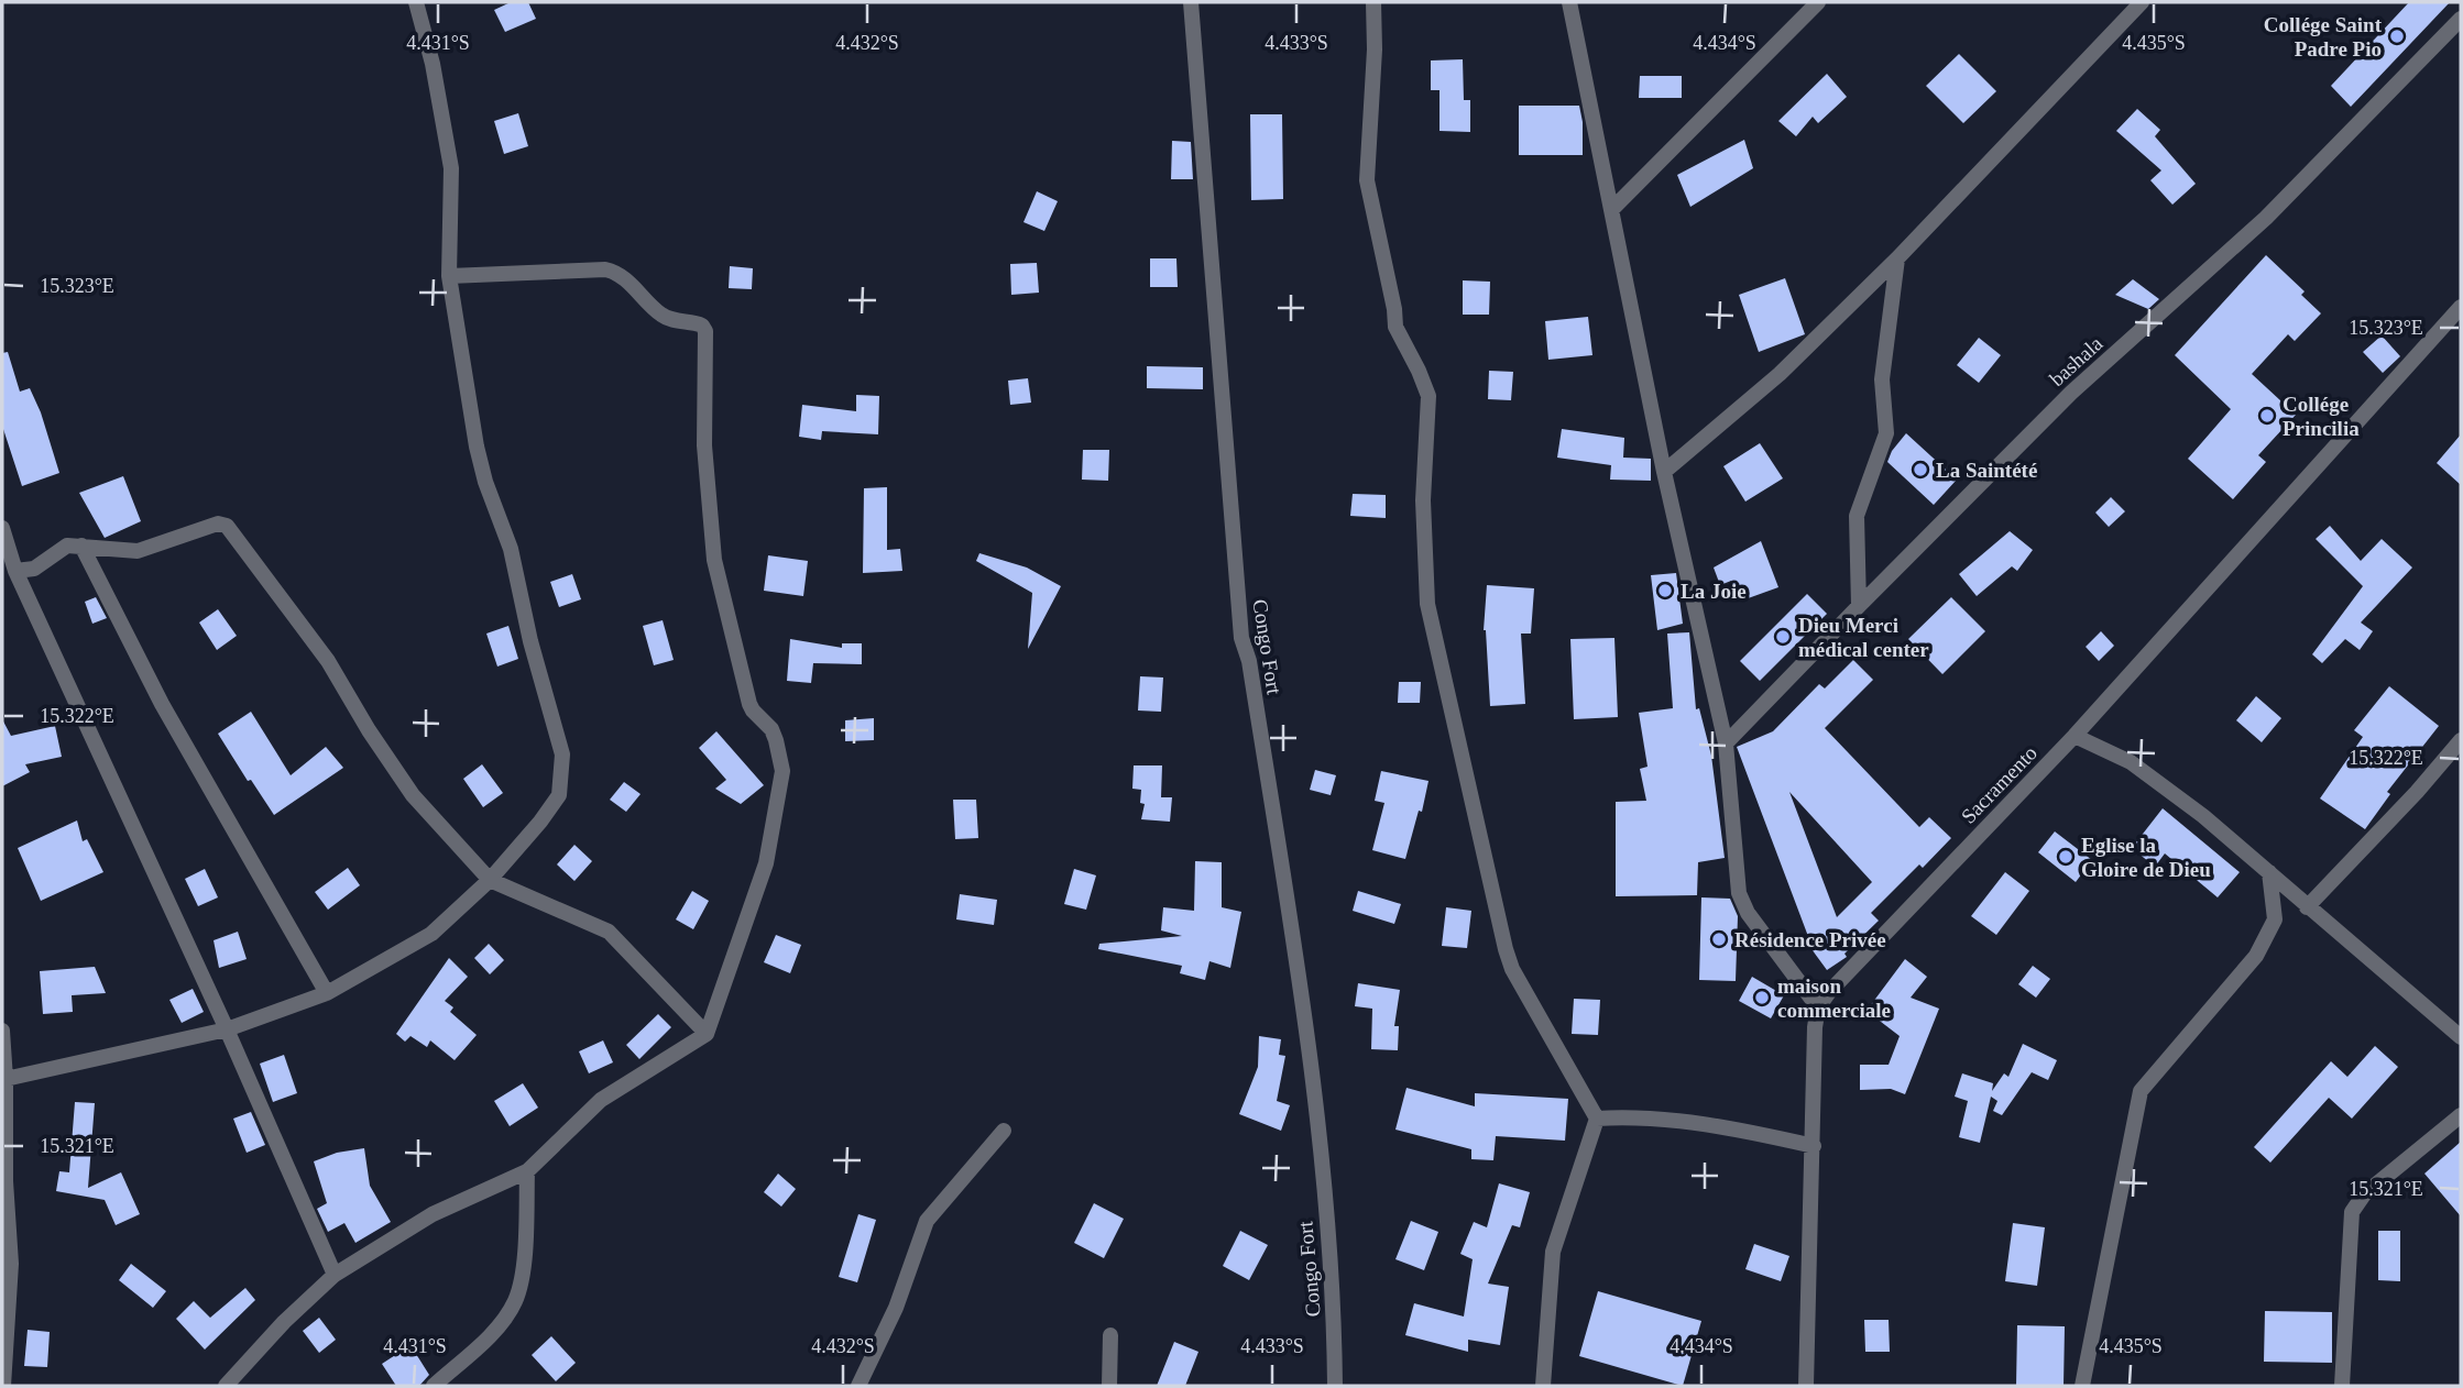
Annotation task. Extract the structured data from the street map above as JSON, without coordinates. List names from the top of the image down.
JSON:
{
  "streets": {
    "street": ["bashala", "Congo Fort", "Sacramento"]
  },
  "places": [
    "Collége Saint Padre Pio",
    "Collége Princilia",
    "La Saintété",
    "La Joie",
    "Dieu Merci médical center",
    "Eglise la Gloire de Dieu",
    "Résidence Privée",
    "maison commerciale"
  ],
  "coordinates": [
    "4.431°S",
    "4.432°S",
    "4.433°S",
    "4.434°S",
    "4.435°S",
    "15.323°E",
    "15.322°E",
    "15.321°E"
  ]
}
